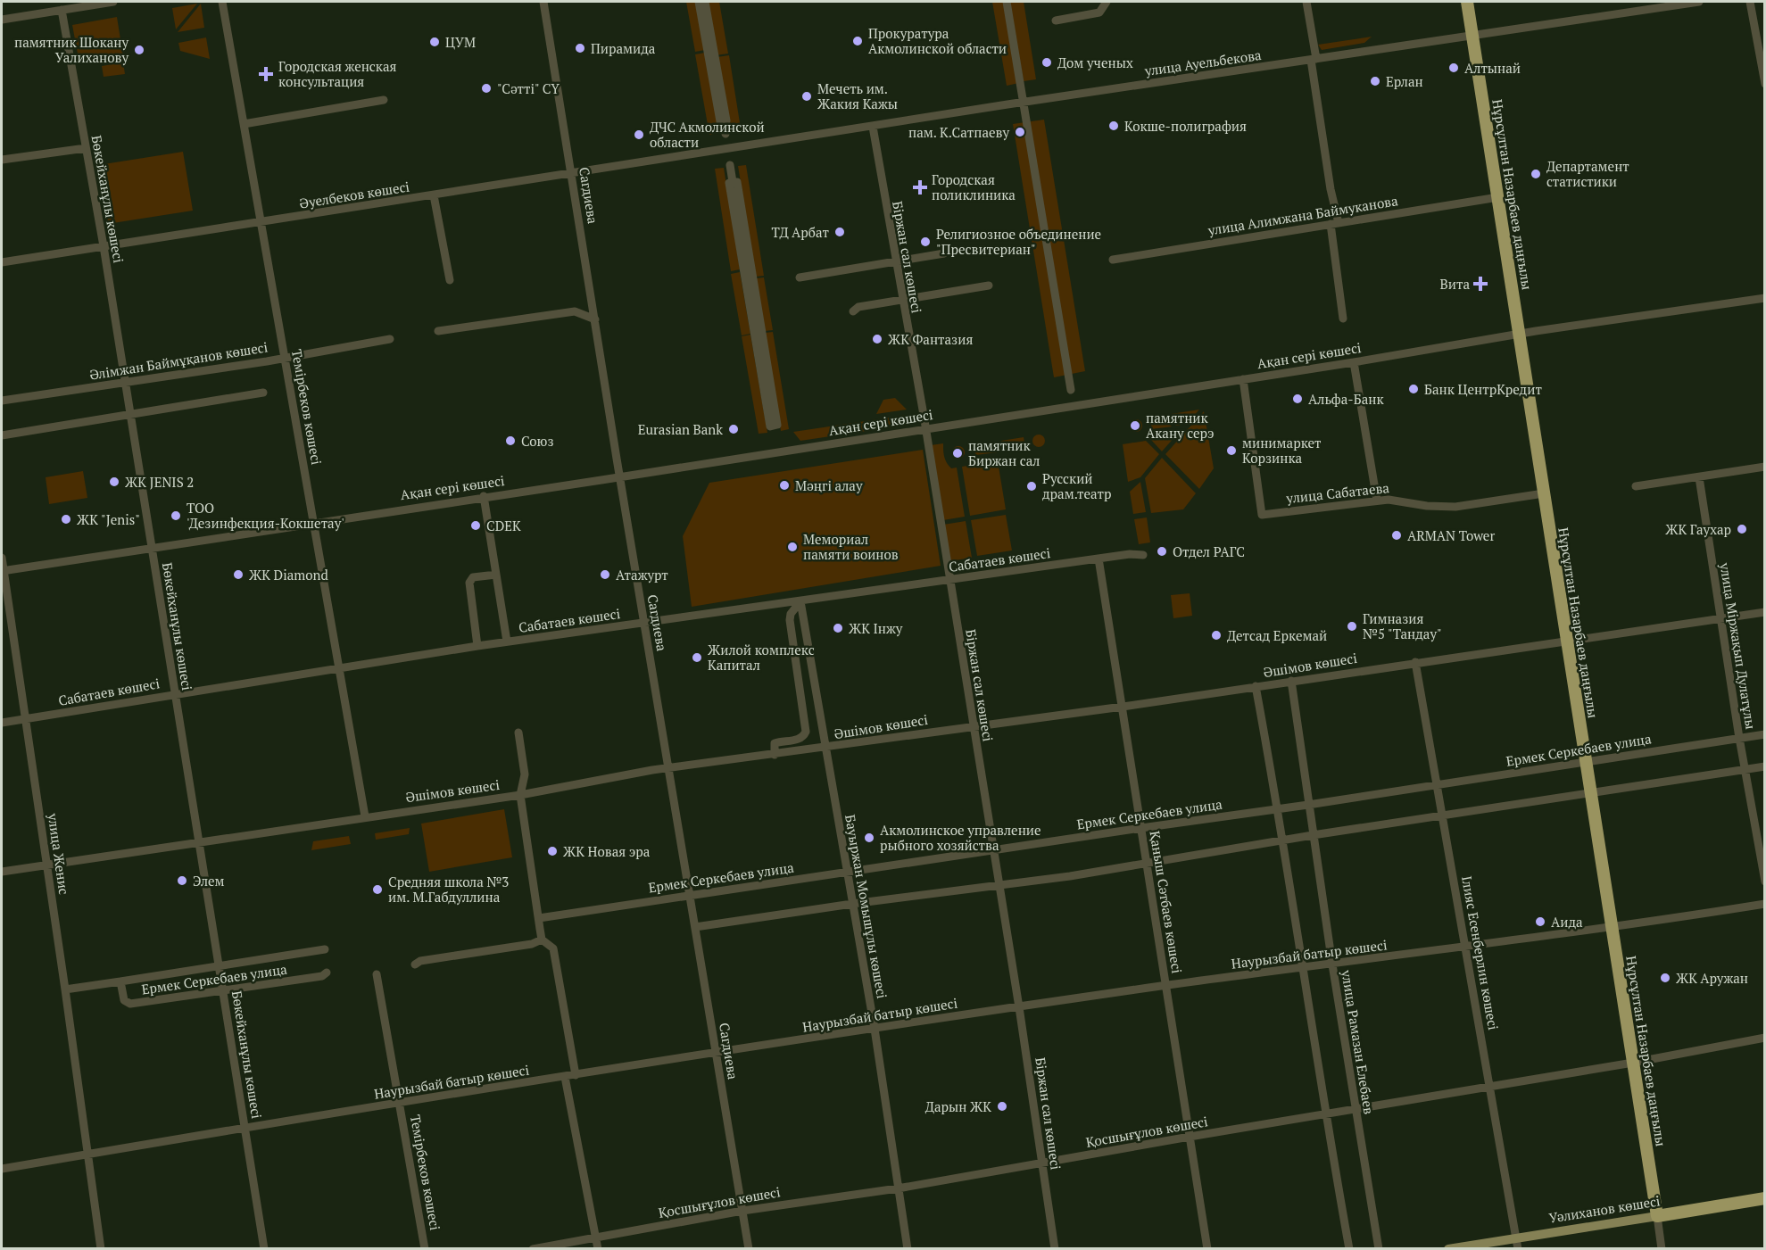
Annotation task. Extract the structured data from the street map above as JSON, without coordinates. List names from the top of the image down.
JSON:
{
  "streets": {
    "highway": ["Нұрсұлтан Назарбаев даңғылы", "Уәлиханов көшесі"],
    "street": [
      "улица Ауельбекова",
      "Әуелбеков көшесі",
      "Сагдиева",
      "Бөкейханұлы көшесі",
      "улица Алимжана Баймуканова",
      "Біржан сал көшесі",
      "Ақан сері көшесі",
      "Әлімжан Баймұқанов көшесі",
      "Темірбеков көшесі",
      "улица Сабатаева",
      "Сабатаев көшесі",
      "улица Міржақып Дулатұлы",
      "Әшімов көшесі",
      "Ермек Серкебаев улица",
      "улица Женис",
      "Қаныш Сәтбаев көшесі",
      "Бауыржан Момышұлы көшесі",
      "Ілияс Есенберлин көшесі",
      "Наурызбай батыр көшесі",
      "улица Рамазан Елебаев",
      "Қосшығұлов көшесі"
    ]
  },
  "crossings": [
    ["улица Ауельбекова", "Әуелбеков көшесі"],
    ["улица Ауельбекова", "Нұрсұлтан Назарбаев даңғылы"],
    ["улица Ауельбекова", "Біржан сал көшесі"],
    ["Әуелбеков көшесі", "Сагдиева"],
    ["Әуелбеков көшесі", "Бөкейханұлы көшесі"],
    ["Әуелбеков көшесі", "Темірбеков көшесі"],
    ["Нұрсұлтан Назарбаев даңғылы", "улица Алимжана Баймуканова"],
    ["Нұрсұлтан Назарбаев даңғылы", "Ақан сері көшесі"],
    ["Нұрсұлтан Назарбаев даңғылы", "улица Сабатаева"],
    ["Нұрсұлтан Назарбаев даңғылы", "Әшімов көшесі"],
    ["Нұрсұлтан Назарбаев даңғылы", "Ермек Серкебаев улица"],
    ["Нұрсұлтан Назарбаев даңғылы", "Наурызбай батыр көшесі"],
    ["Нұрсұлтан Назарбаев даңғылы", "Қосшығұлов көшесі"],
    ["Нұрсұлтан Назарбаев даңғылы", "Уәлиханов көшесі"],
    ["Сагдиева", "Ақан сері көшесі"],
    ["Сагдиева", "Сабатаев көшесі"],
    ["Сагдиева", "Әшімов көшесі"],
    ["Сагдиева", "Ермек Серкебаев улица"],
    ["Сагдиева", "Наурызбай батыр көшесі"],
    ["Сагдиева", "Қосшығұлов көшесі"],
    ["Бөкейханұлы көшесі", "Ақан сері көшесі"],
    ["Бөкейханұлы көшесі", "Әлімжан Баймұқанов көшесі"],
    ["Бөкейханұлы көшесі", "Сабатаев көшесі"],
    ["Бөкейханұлы көшесі", "Әшімов көшесі"],
    ["Бөкейханұлы көшесі", "Ермек Серкебаев улица"],
    ["Бөкейханұлы көшесі", "Наурызбай батыр көшесі"],
    ["Біржан сал көшесі", "Ақан сері көшесі"],
    ["Біржан сал көшесі", "Сабатаев көшесі"],
    ["Біржан сал көшесі", "Әшімов көшесі"],
    ["Біржан сал көшесі", "Ермек Серкебаев улица"],
    ["Біржан сал көшесі", "Наурызбай батыр көшесі"],
    ["Біржан сал көшесі", "Қосшығұлов көшесі"],
    ["Ақан сері көшесі", "Темірбеков көшесі"],
    ["Ақан сері көшесі", "улица Сабатаева"],
    ["Ақан сері көшесі", "улица Женис"],
    ["Әлімжан Баймұқанов көшесі", "Темірбеков көшесі"],
    ["Темірбеков көшесі", "Сабатаев көшесі"],
    ["Темірбеков көшесі", "Әшімов көшесі"],
    ["Темірбеков көшесі", "Наурызбай батыр көшесі"],
    ["Сабатаев көшесі", "улица Женис"],
    ["Сабатаев көшесі", "Қаныш Сәтбаев көшесі"],
    ["Сабатаев көшесі", "Бауыржан Момышұлы көшесі"],
    ["улица Міржақып Дулатұлы", "Әшімов көшесі"],
    ["улица Міржақып Дулатұлы", "Ермек Серкебаев улица"],
    ["Әшімов көшесі", "улица Женис"],
    ["Әшімов көшесі", "Қаныш Сәтбаев көшесі"],
    ["Әшімов көшесі", "Бауыржан Момышұлы көшесі"],
    ["Әшімов көшесі", "Ілияс Есенберлин көшесі"],
    ["Әшімов көшесі", "улица Рамазан Елебаев"],
    ["Ермек Серкебаев улица", "улица Женис"],
    ["Ермек Серкебаев улица", "Қаныш Сәтбаев көшесі"],
    ["Ермек Серкебаев улица", "Бауыржан Момышұлы көшесі"],
    ["Ермек Серкебаев улица", "Ілияс Есенберлин көшесі"],
    ["Ермек Серкебаев улица", "улица Рамазан Елебаев"],
    ["улица Женис", "Наурызбай батыр көшесі"],
    ["Қаныш Сәтбаев көшесі", "Наурызбай батыр көшесі"],
    ["Қаныш Сәтбаев көшесі", "Қосшығұлов көшесі"],
    ["Бауыржан Момышұлы көшесі", "Наурызбай батыр көшесі"],
    ["Бауыржан Момышұлы көшесі", "Қосшығұлов көшесі"],
    ["Ілияс Есенберлин көшесі", "Наурызбай батыр көшесі"],
    ["Ілияс Есенберлин көшесі", "Қосшығұлов көшесі"],
    ["Ілияс Есенберлин көшесі", "Уәлиханов көшесі"],
    ["Наурызбай батыр көшесі", "улица Рамазан Елебаев"],
    ["улица Рамазан Елебаев", "Қосшығұлов көшесі"]
  ],
  "places": {
    "other": [
      "Прокуратура Акмолинской области",
      "ЦУМ",
      "Пирамида",
      "памятник Шокану Уалиханову",
      "Дом ученых",
      "Алтынай",
      "Ерлан",
      "\"Сәтті\" СY",
      "Мечеть им. Жакия Кажы",
      "Кокше-полиграфия",
      "пам. К.Сатпаеву",
      "ДЧС Акмолинской области",
      "Департамент статистики",
      "ТД Арбат",
      "Религиозное объединение \"Пресвитериан\"",
      "ЖК Фантазия",
      "Банк ЦентрКредит",
      "Альфа-Банк",
      "памятник Акану серэ",
      "Eurasian Bank",
      "Союз",
      "минимаркет Корзинка",
      "памятник Биржан сал",
      "ЖК JENIS 2",
      "Мәңгі алау",
      "Русский драм.театр",
      "ТОО 'Дезинфекция-Кокшетау'",
      "ЖК \"Jenis\"",
      "CDEK",
      "ЖК Гаухар",
      "ARMAN Tower",
      "Мемориал памяти воинов",
      "Отдел РАГС",
      "ЖК Diamond",
      "Атажурт",
      "Гимназия №5 \"Тандау\"",
      "ЖК Інжу",
      "Детсад Еркемай",
      "Жилой комплекс Капитал",
      "Акмолинское управление рыбного хозяйства",
      "ЖК Новая эра",
      "Элем",
      "Средняя школа №3 им. М.Габдуллина",
      "Аида",
      "ЖК Аружан",
      "Дарын ЖК"
    ],
    "health": ["Городская женская консультация", "Городская поликлиника", "Вита"]
  }
}
